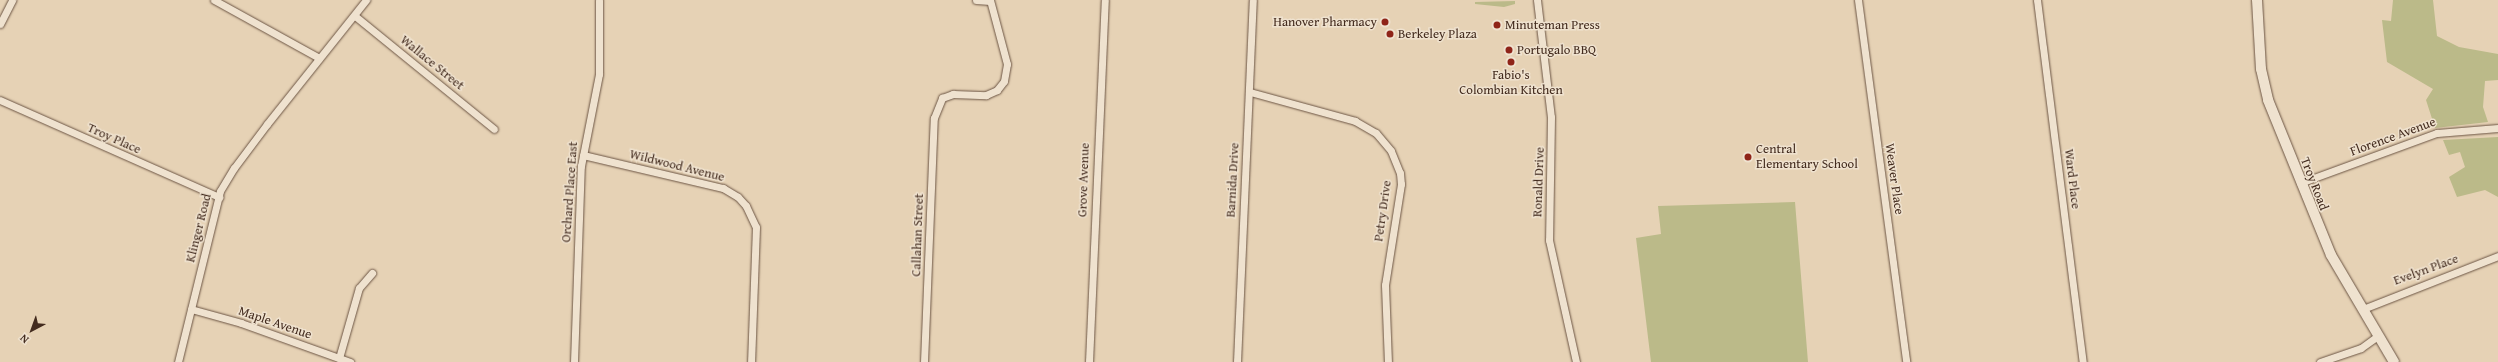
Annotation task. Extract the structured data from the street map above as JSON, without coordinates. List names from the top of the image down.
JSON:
{
  "streets": {
    "street": [
      "Wallace Street",
      "Florence Avenue",
      "Troy Place",
      "Wildwood Avenue",
      "Weaver Place",
      "Ward Place",
      "Grove Avenue",
      "Barnida Drive",
      "Ronald Drive",
      "Troy Road",
      "Orchard Place East",
      "Petry Drive",
      "Klinger Road",
      "Callahan Street",
      "Evelyn Place",
      "Maple Avenue"
    ]
  },
  "crossings": [
    ["Wallace Street", "Klinger Road"],
    ["Florence Avenue", "Troy Road"],
    ["Troy Place", "Klinger Road"],
    ["Wildwood Avenue", "Orchard Place East"],
    ["Barnida Drive", "Petry Drive"],
    ["Troy Road", "Evelyn Place"],
    ["Klinger Road", "Maple Avenue"]
  ],
  "places": [
    "Hanover Pharmacy",
    "Minuteman Press",
    "Berkeley Plaza",
    "Portugalo BBQ",
    "Fabio's Colombian Kitchen",
    "Central Elementary School"
  ],
  "north": "bottom left"
}
